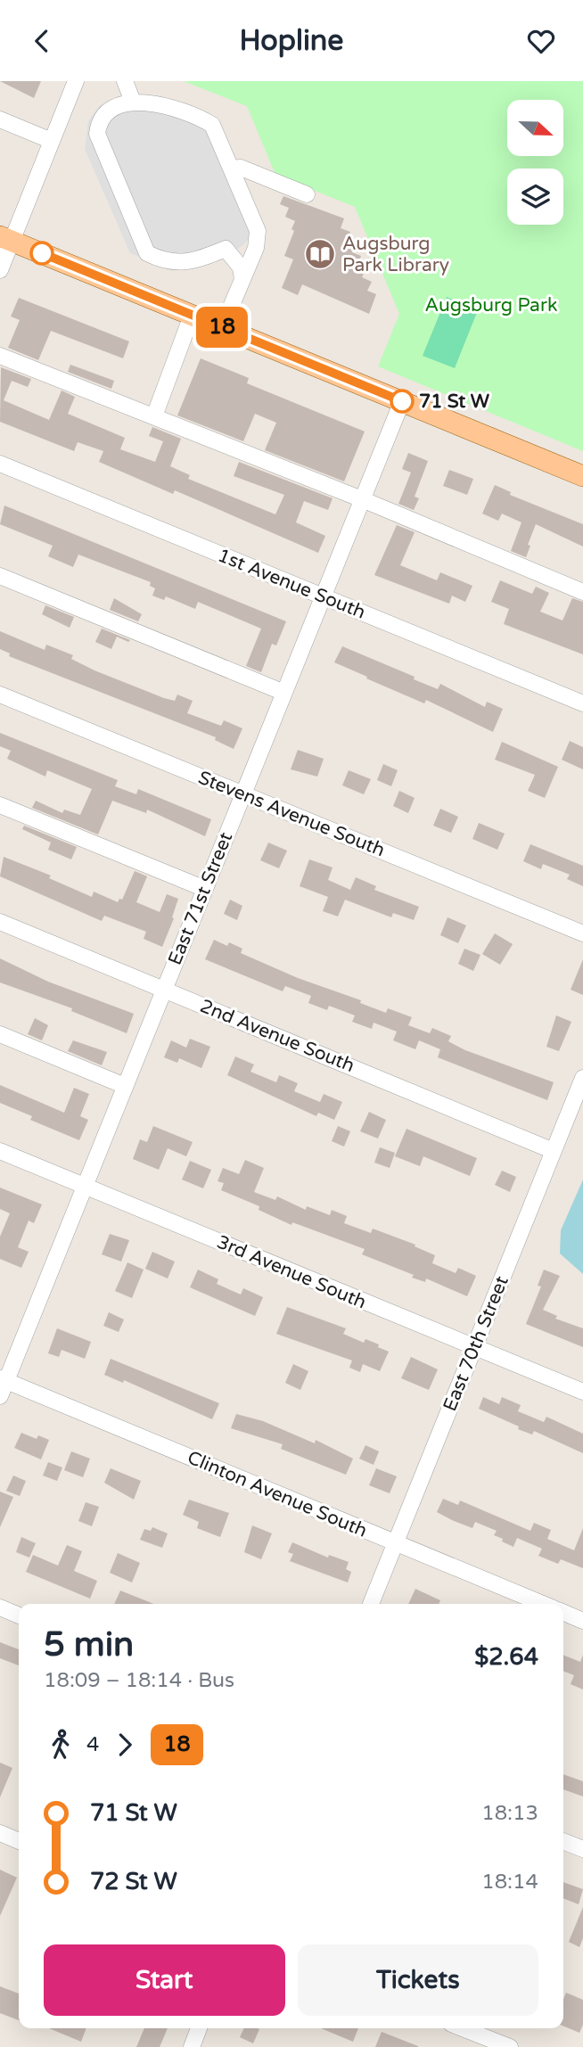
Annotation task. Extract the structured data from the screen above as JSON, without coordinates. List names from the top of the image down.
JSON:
{
  "streets": {
    "street": [
      "1st Avenue South",
      "Stevens Avenue South",
      "East 71st Street",
      "2nd Avenue South",
      "3rd Avenue South",
      "East 70th Street",
      "Clinton Avenue South"
    ]
  },
  "crossings": [
    ["1st Avenue South", "East 71st Street"],
    ["Stevens Avenue South", "East 71st Street"],
    ["East 71st Street", "2nd Avenue South"],
    ["East 71st Street", "3rd Avenue South"],
    ["East 71st Street", "Clinton Avenue South"],
    ["2nd Avenue South", "East 70th Street"],
    ["3rd Avenue South", "East 70th Street"],
    ["East 70th Street", "Clinton Avenue South"]
  ],
  "parks": ["Augsburg Park"],
  "places": {
    "library": ["Augsburg Park Library"],
    "other": ["71 St W"]
  },
  "lines": ["bus line 18"],
  "north": "right",
  "page": {
    "header": "Hopline",
    "on_map": "18",
    "heading": ["5 min", "18:09 – 18:14 · Bus", "$2.64"],
    "legs": ["4", "18"],
    "list": [
      {
        "name": "71 St W",
        "value": "18:13"
      },
      {
        "name": "72 St W",
        "value": "18:14"
      }
    ],
    "buttons": ["Start", "Tickets"]
  }
}
